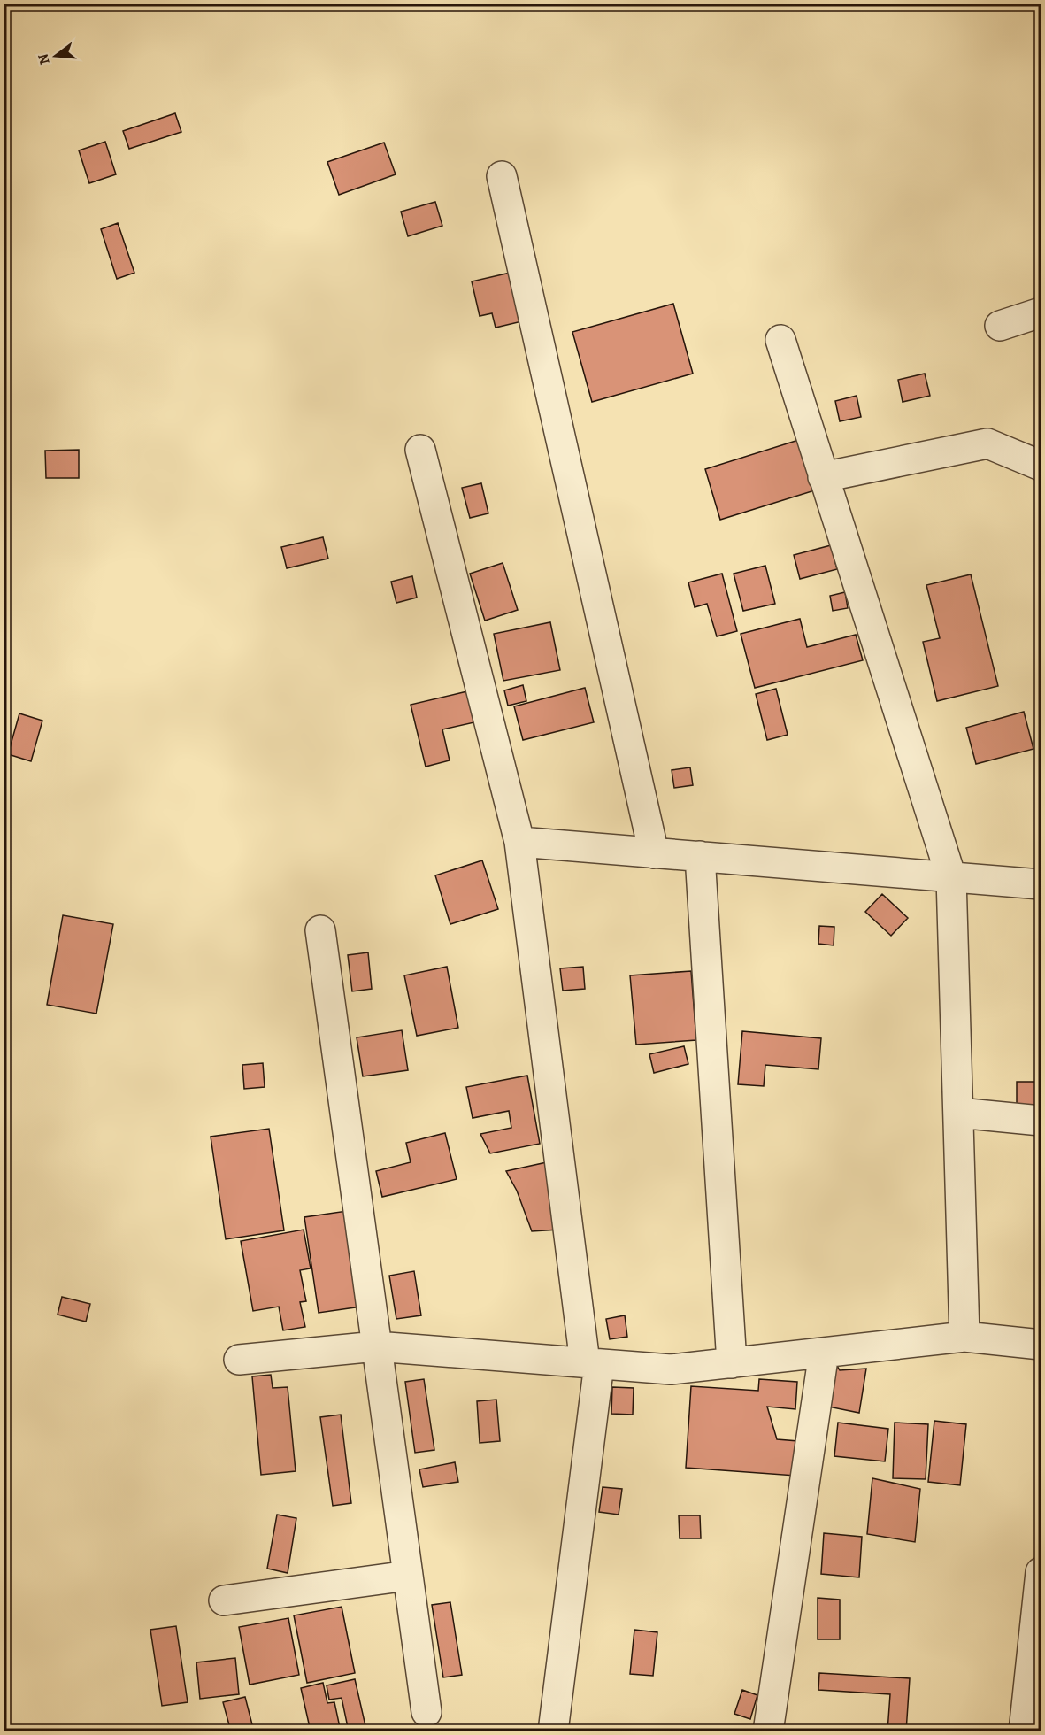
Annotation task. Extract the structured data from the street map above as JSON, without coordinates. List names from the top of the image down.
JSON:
{
  "north": "left"
}
